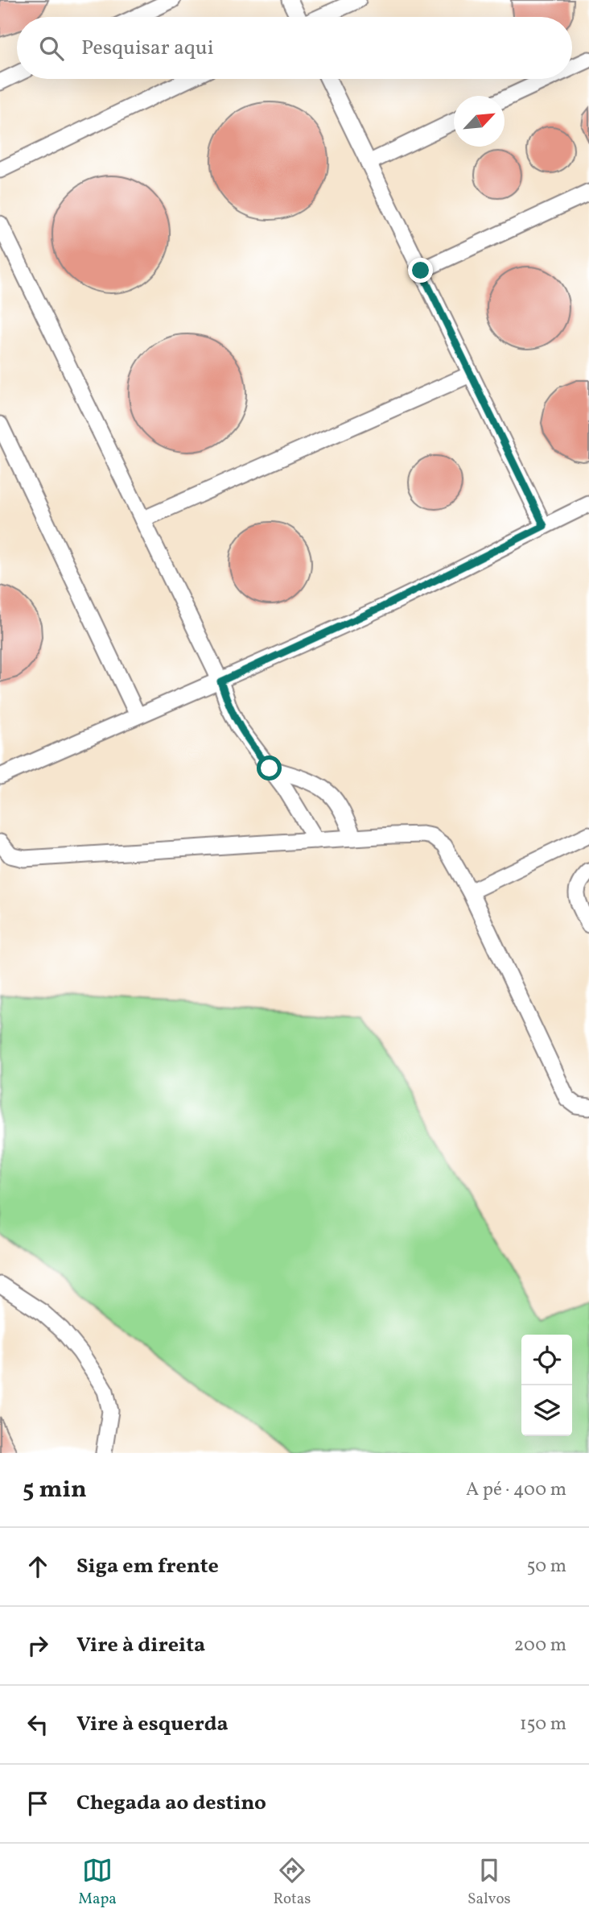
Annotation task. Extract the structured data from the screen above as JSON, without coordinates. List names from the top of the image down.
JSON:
{
  "north": "top right",
  "page": {
    "search": "Pesquisar aqui",
    "heading": ["5 min", "A pé · 400 m"],
    "list": [
      ["Siga em frente", "50 m"],
      ["Vire à direita", "200 m"],
      ["Vire à esquerda", "150 m"],
      "Chegada ao destino"
    ],
    "nav": ["Mapa", "Rotas", "Salvos"]
  }
}
